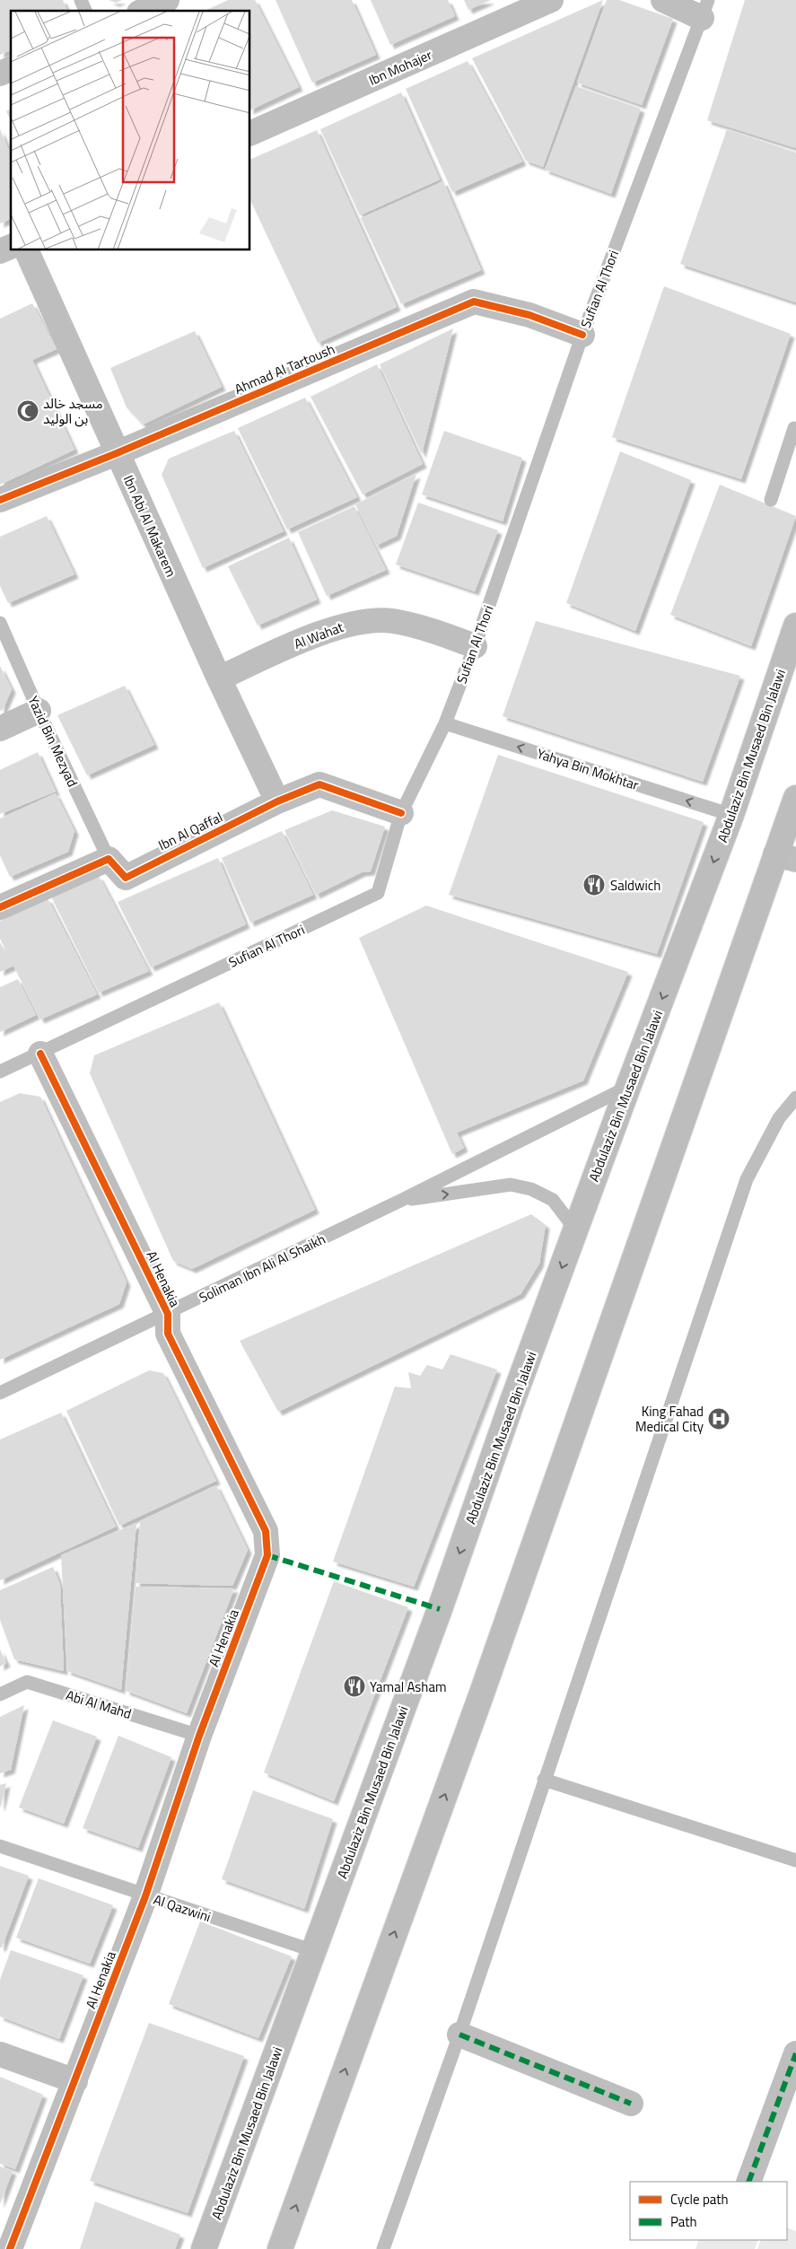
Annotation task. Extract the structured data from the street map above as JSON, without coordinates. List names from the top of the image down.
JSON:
{
  "streets": {
    "main road": ["Abdulaziz Bin Musaed Bin Jalawi"],
    "street": [
      "Ibn Mohajer",
      "Ahmad Al Tartoush",
      "Ibn Abi Al Makarem",
      "Al Wahat",
      "Ibn Al Qaffal",
      "Al Henakia"
    ],
    "lane": [
      "Sufian Al Thori",
      "Yazid Bin Mezyad",
      "Yahya Bin Mokhtar",
      "Soliman Ibn Ali Al Shaikh",
      "Abi Al Mahd",
      "Al Qazwini"
    ]
  },
  "crossings": [
    ["Sufian Al Thori", "Ahmad Al Tartoush"],
    ["Sufian Al Thori", "Al Wahat"],
    ["Sufian Al Thori", "Yahya Bin Mokhtar"],
    ["Sufian Al Thori", "Ibn Al Qaffal"],
    ["Sufian Al Thori", "Al Henakia"],
    ["Ahmad Al Tartoush", "Ibn Abi Al Makarem"],
    ["Ibn Abi Al Makarem", "Al Wahat"],
    ["Ibn Abi Al Makarem", "Ibn Al Qaffal"],
    ["Yazid Bin Mezyad", "Ibn Al Qaffal"],
    ["Abdulaziz Bin Musaed Bin Jalawi", "Yahya Bin Mokhtar"],
    ["Abdulaziz Bin Musaed Bin Jalawi", "Soliman Ibn Ali Al Shaikh"],
    ["Abdulaziz Bin Musaed Bin Jalawi", "Al Qazwini"],
    ["Soliman Ibn Ali Al Shaikh", "Al Henakia"],
    ["Al Henakia", "Abi Al Mahd"],
    ["Al Henakia", "Al Qazwini"]
  ],
  "one_way": ["Yahya Bin Mokhtar"],
  "places": {
    "mosque": ["مسجد خالد بن الوليد"],
    "restaurant": ["Saldwich", "Yamal Asham"],
    "hospital": ["King Fahad Medical City"]
  },
  "legend": ["Cycle path", "Path"]
}
